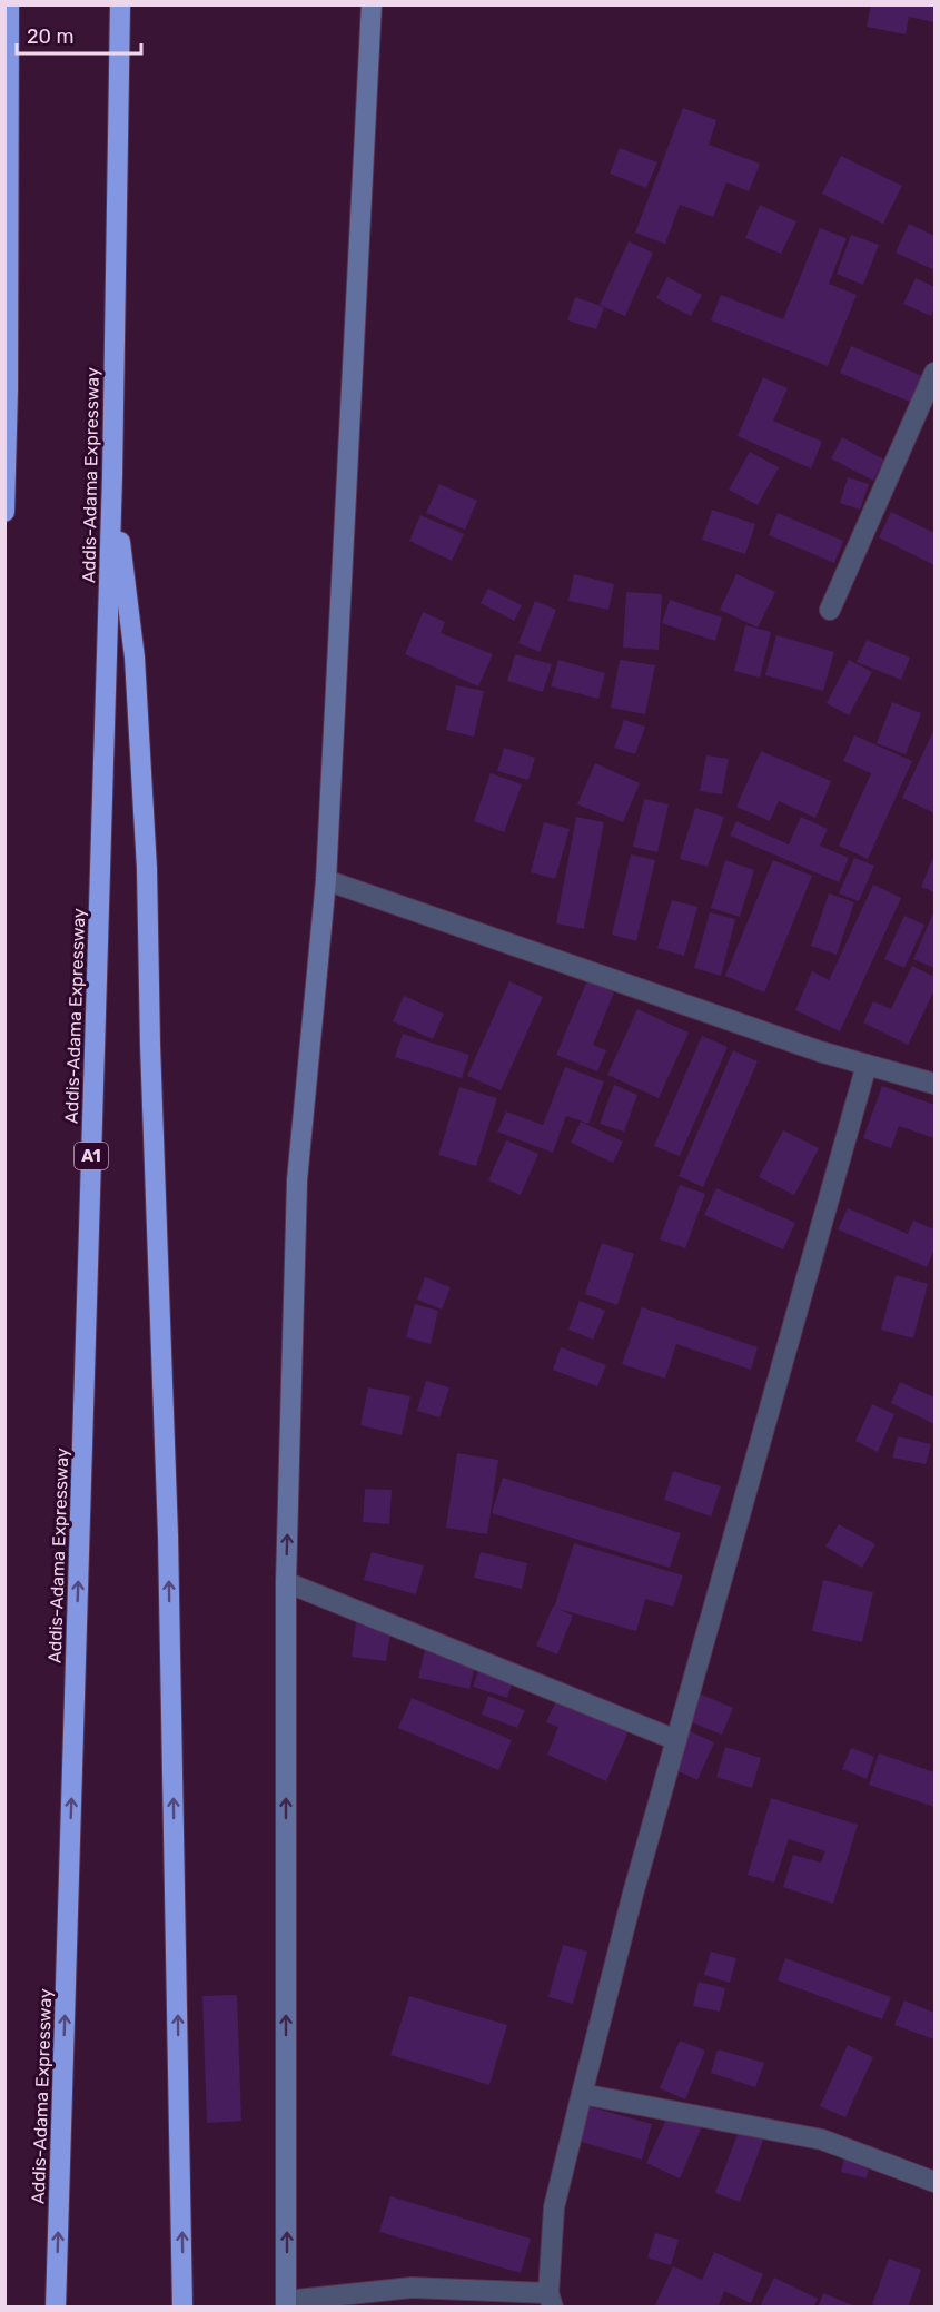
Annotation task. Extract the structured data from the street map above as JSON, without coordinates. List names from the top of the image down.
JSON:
{
  "streets": {
    "highway": ["Addis-Adama Expressway", "A1"]
  },
  "scale_bar": "20 m"
}
